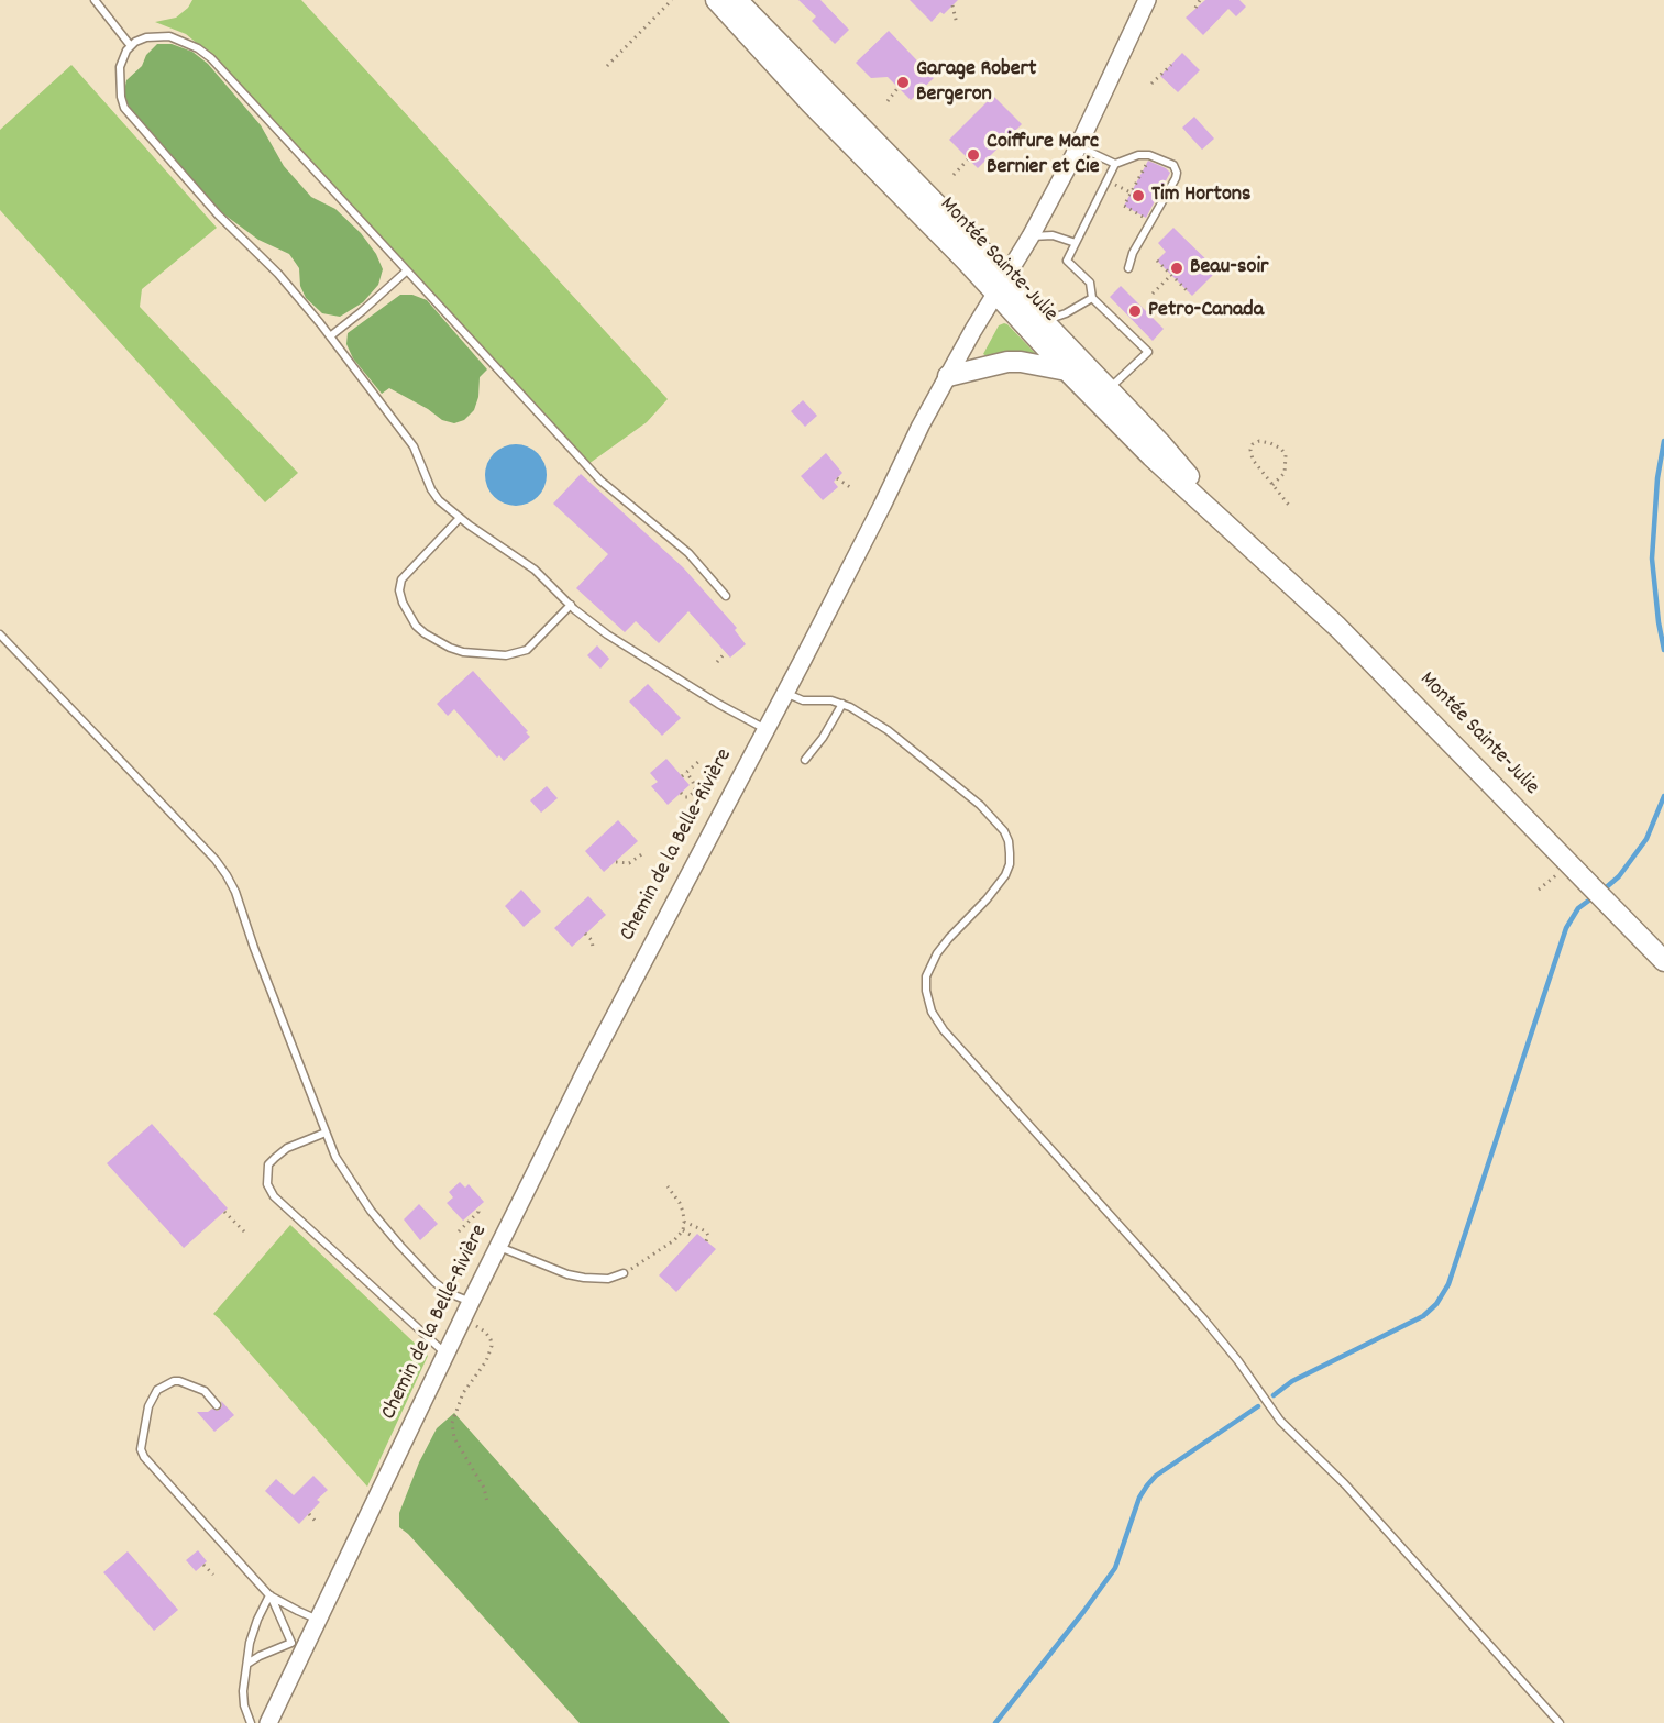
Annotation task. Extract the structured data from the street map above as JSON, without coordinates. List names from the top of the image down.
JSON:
{
  "streets": {
    "main road": ["Montée Sainte-Julie"],
    "street": ["Chemin de la Belle-Rivière"]
  },
  "crossings": [
    ["Montée Sainte-Julie", "Chemin de la Belle-Rivière"]
  ],
  "places": [
    "Garage Robert Bergeron",
    "Coiffure Marc Bernier et Cie",
    "Tim Hortons",
    "Beau-soir",
    "Petro-Canada"
  ]
}
